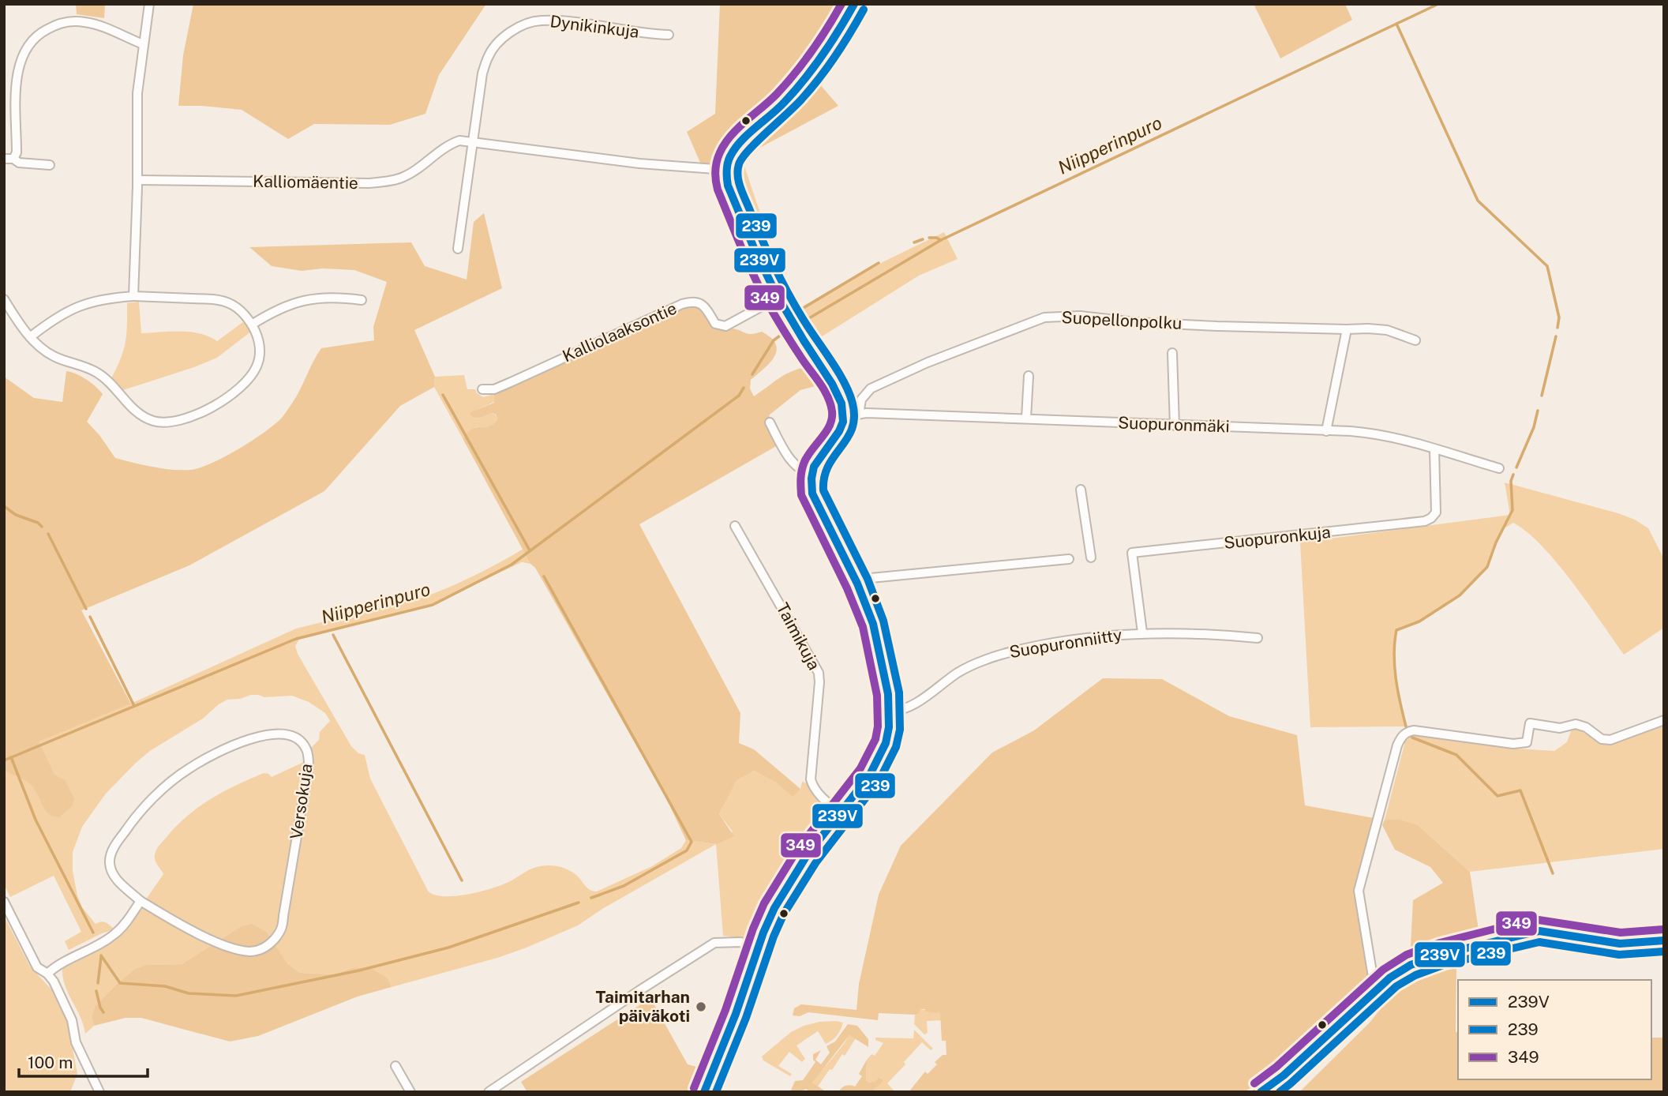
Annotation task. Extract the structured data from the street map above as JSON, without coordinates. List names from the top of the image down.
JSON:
{
  "streets": {
    "street": [
      "Dynikinkuja",
      "Kalliomäentie",
      "Suopellonpolku",
      "Kalliolaaksontie",
      "Suopuronmäki",
      "Suopuronkuja",
      "Taimikuja",
      "Suopuronniitty",
      "Versokuja"
    ]
  },
  "crossings": [
    ["Dynikinkuja", "Kalliomäentie"],
    ["Suopellonpolku", "Suopuronmäki"],
    ["Suopuronmäki", "Suopuronkuja"],
    ["Suopuronkuja", "Suopuronniitty"]
  ],
  "water": ["Niipperinpuro"],
  "places": ["Taimitarhan päiväkoti"],
  "lines": ["transit line 239V", "transit line 349", "transit line 239"],
  "legend": ["239V", "239", "349"],
  "scale_bar": "100 m"
}
